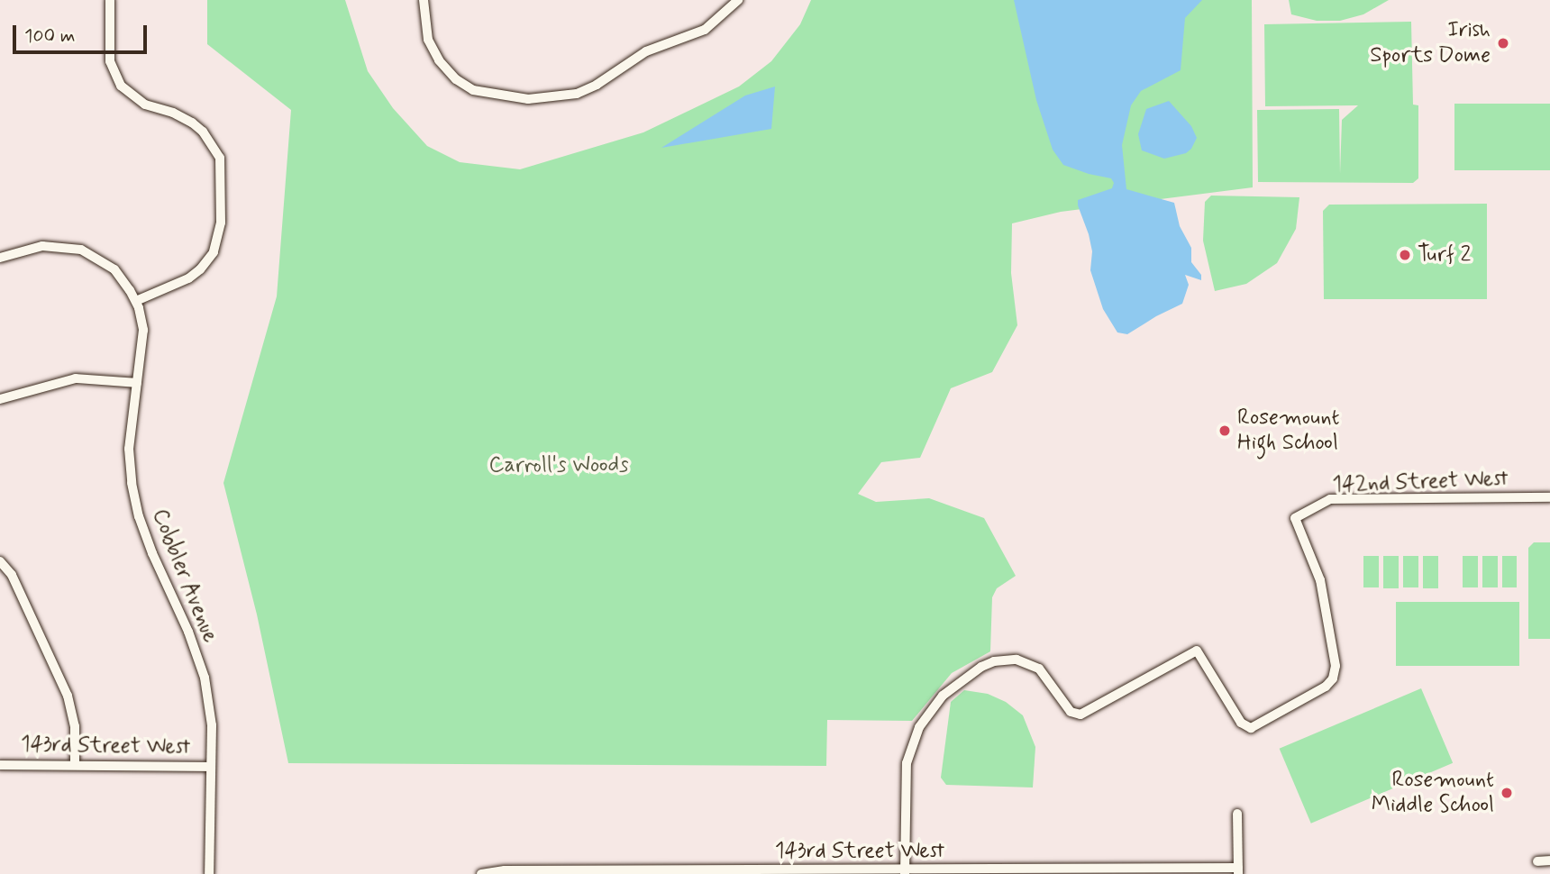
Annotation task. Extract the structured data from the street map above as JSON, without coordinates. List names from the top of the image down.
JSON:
{
  "streets": {
    "street": ["142nd Street West", "Cobbler Avenue", "143rd Street West"]
  },
  "crossings": [
    ["142nd Street West", "143rd Street West"],
    ["Cobbler Avenue", "143rd Street West"]
  ],
  "parks": ["Carroll's Woods"],
  "places": [
    "Irish Sports Dome",
    "Turf 2",
    "Rosemount High School",
    "Rosemount Middle School"
  ],
  "scale_bar": "100 m"
}
